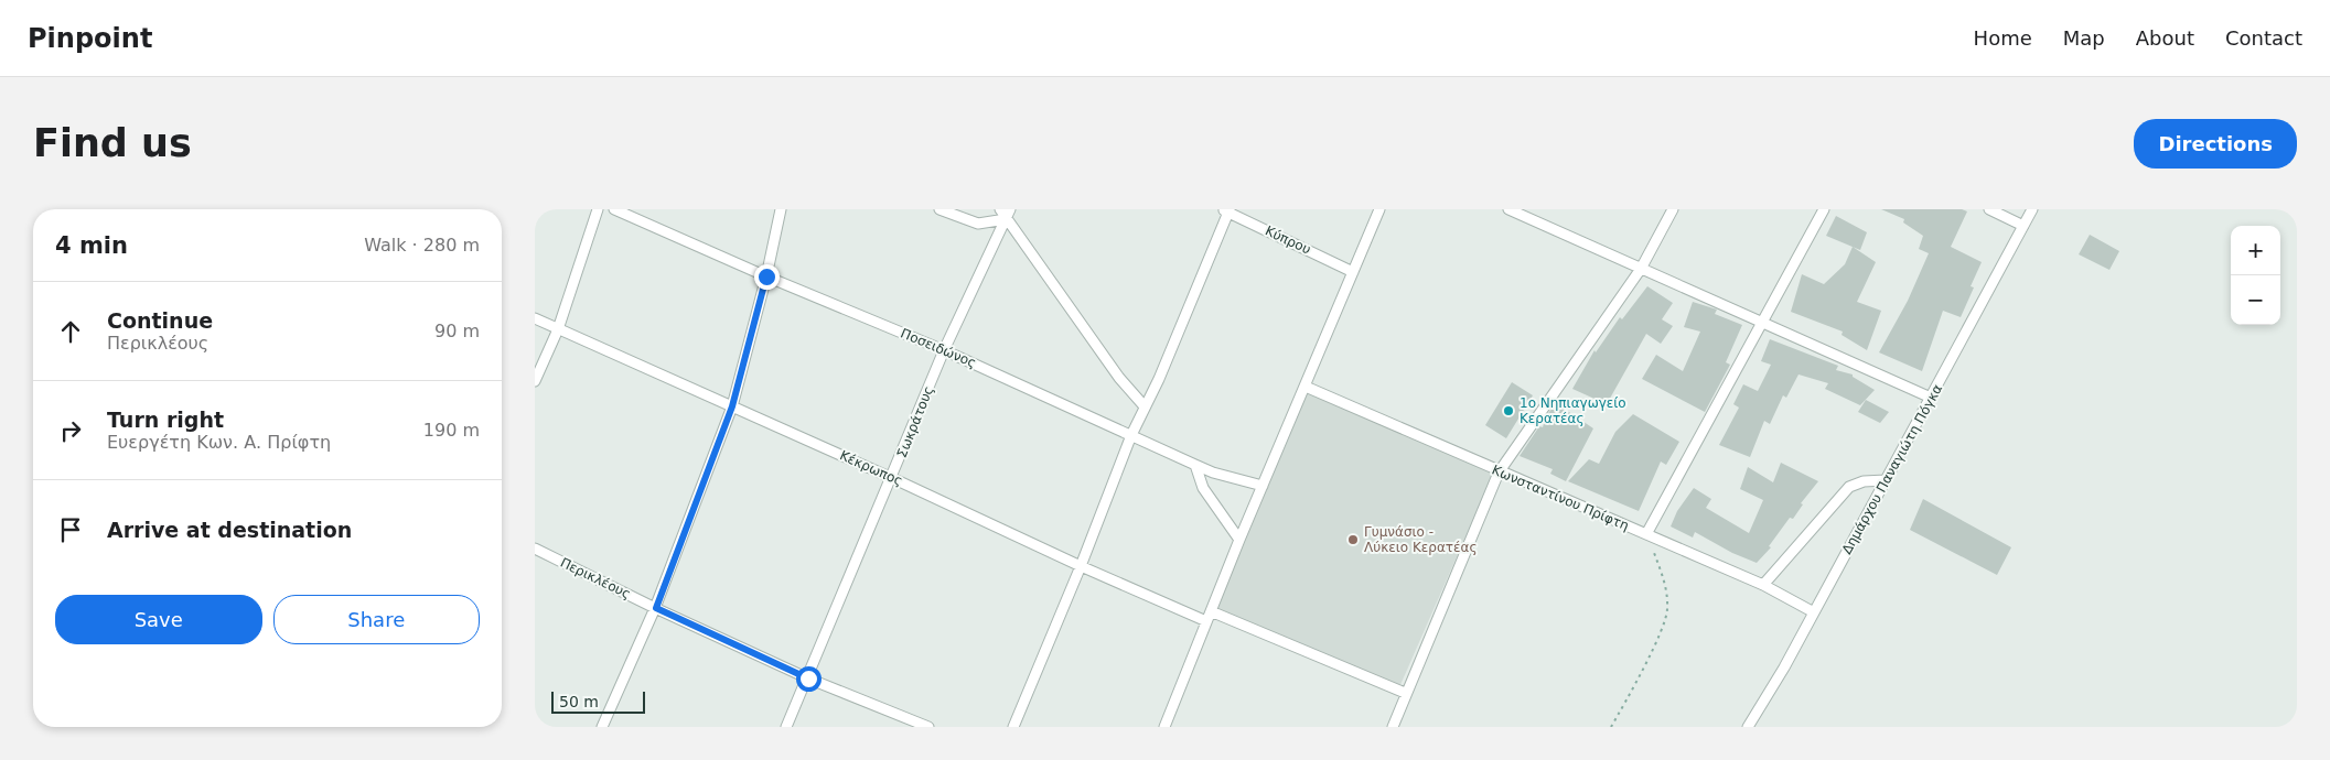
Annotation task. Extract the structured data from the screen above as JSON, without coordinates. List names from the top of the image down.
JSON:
{
  "streets": {
    "street": [
      "Κύπρου",
      "Ποσειδώνος",
      "Σωκράτους",
      "Κέκρωπος",
      "Δημάρχου Παναγιώτη Πόγκα",
      "Κωνσταντίνου Πρίφτη",
      "Περικλέους"
    ]
  },
  "crossings": [
    ["Ποσειδώνος", "Σωκράτους"],
    ["Σωκράτους", "Κέκρωπος"],
    ["Σωκράτους", "Περικλέους"],
    ["Δημάρχου Παναγιώτη Πόγκα", "Κωνσταντίνου Πρίφτη"]
  ],
  "places": ["1ο Νηπιαγωγείο Κερατέας", "Γυμνάσιο - Λύκειο Κερατέας"],
  "scale_bar": "50 m",
  "page": {
    "header": "Pinpoint",
    "nav": [
      "Home",
      "Map",
      "About",
      "Contact"
    ],
    "buttons": [
      "Directions",
      ["Save", "Share"]
    ],
    "title": "Find us",
    "heading": ["4 min", "Walk · 280 m"],
    "map_buttons": ["+", "−"],
    "list": [
      ["Continue", "Περικλέους", "90 m"],
      ["Turn right", "Ευεργέτη Κων. Α. Πρίφτη", "190 m"],
      "Arrive at destination"
    ],
    "scale": "50 m"
  }
}
